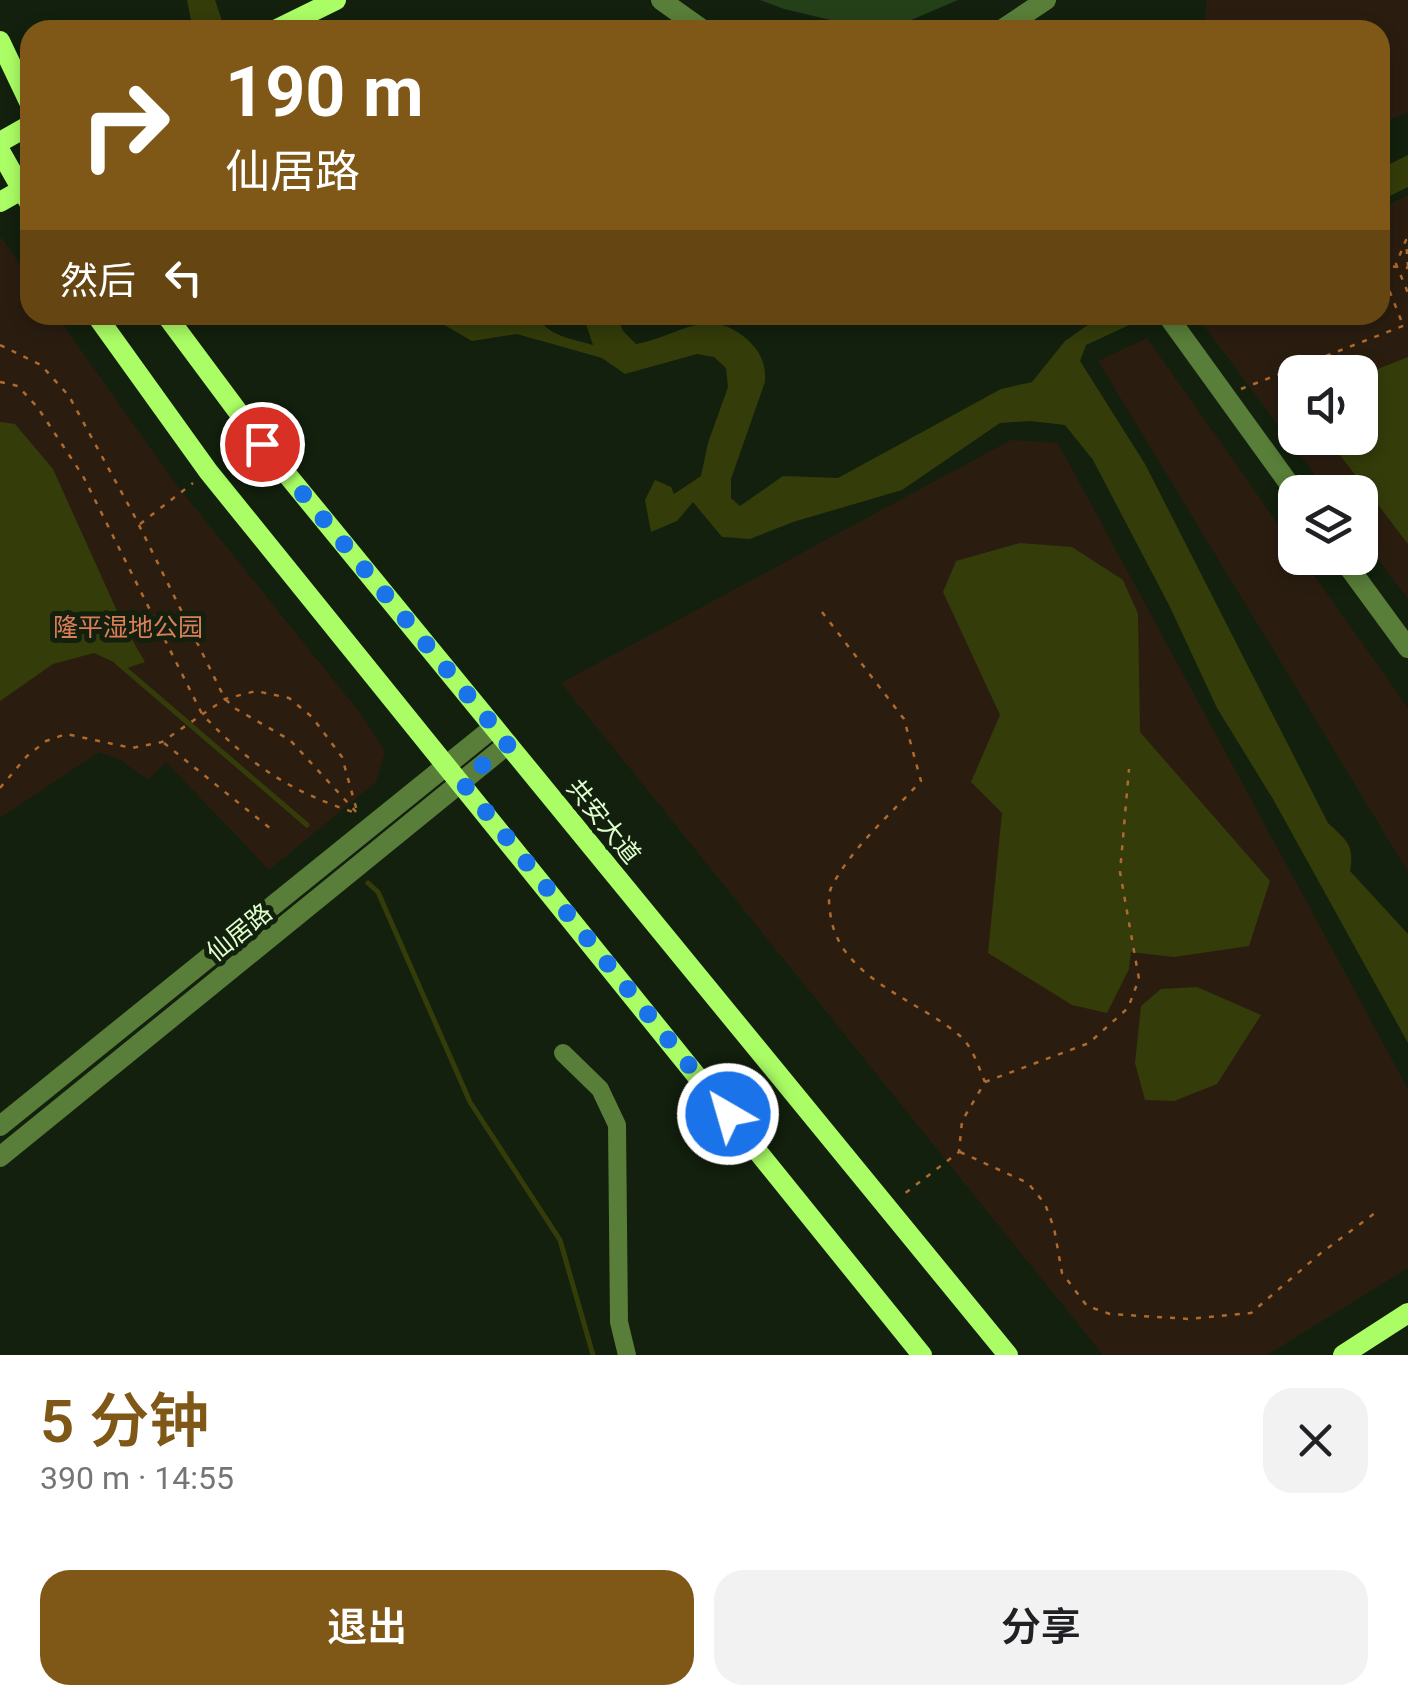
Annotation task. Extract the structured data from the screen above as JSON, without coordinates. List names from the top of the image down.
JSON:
{
  "streets": {
    "main road": ["共安大道"],
    "street": ["仙居路"]
  },
  "crossings": [
    ["共安大道", "仙居路"]
  ],
  "parks": ["隆平湿地公园"],
  "page": {
    "turn": ["190 m", "仙居路"],
    "then": "然后",
    "heading": ["5 分钟", "390 m · 14:55"],
    "buttons": ["退出", "分享"]
  }
}
